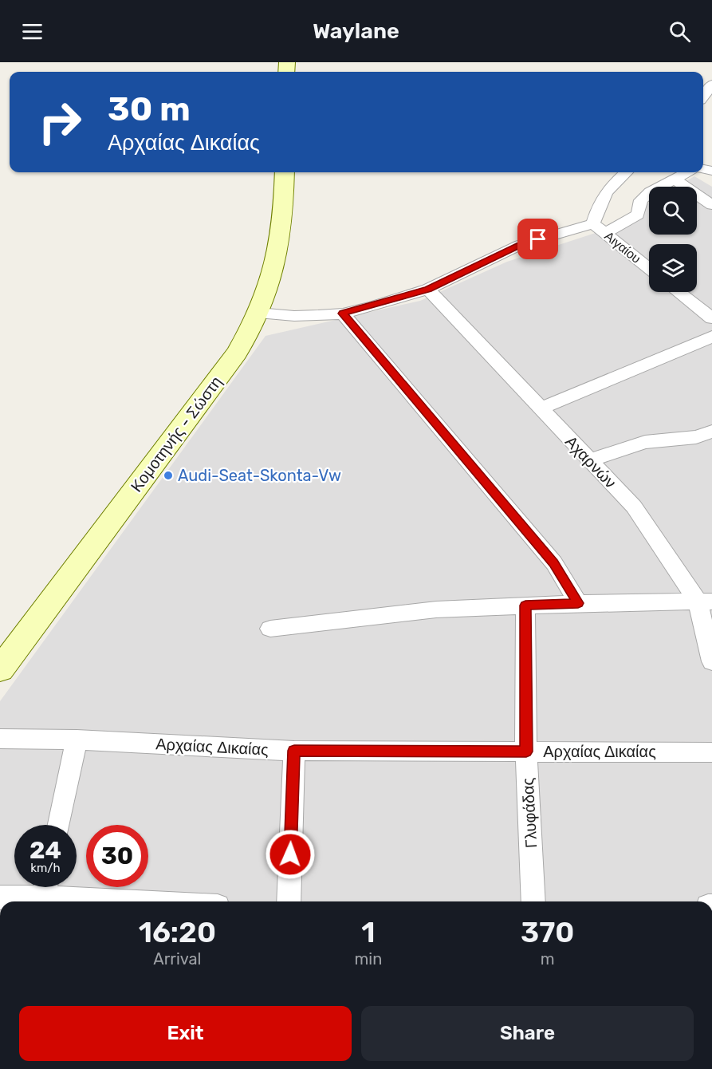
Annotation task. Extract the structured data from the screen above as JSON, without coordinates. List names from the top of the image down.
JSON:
{
  "streets": {
    "main road": ["Κομοτηνής - Σώστη"],
    "street": [
      "Αιγαίου",
      "Αχαρνών",
      "Αρχαίας Δικαίας",
      "Γλυφάδας"
    ]
  },
  "crossings": [
    ["Αιγαίου", "Κομοτηνής - Σώστη"],
    ["Αιγαίου", "Αχαρνών"],
    ["Αρχαίας Δικαίας", "Γλυφάδας"]
  ],
  "places": ["Audi-Seat-Skonta-Vw"],
  "page": {
    "header": "Waylane",
    "turn": ["30 m", "Αρχαίας Δικαίας"],
    "speed": "24 km/h",
    "limit": "30",
    "eta": [
      "16:20",
      "Arrival",
      "1",
      "min",
      "370",
      "m"
    ],
    "buttons": ["Exit", "Share"]
  }
}
